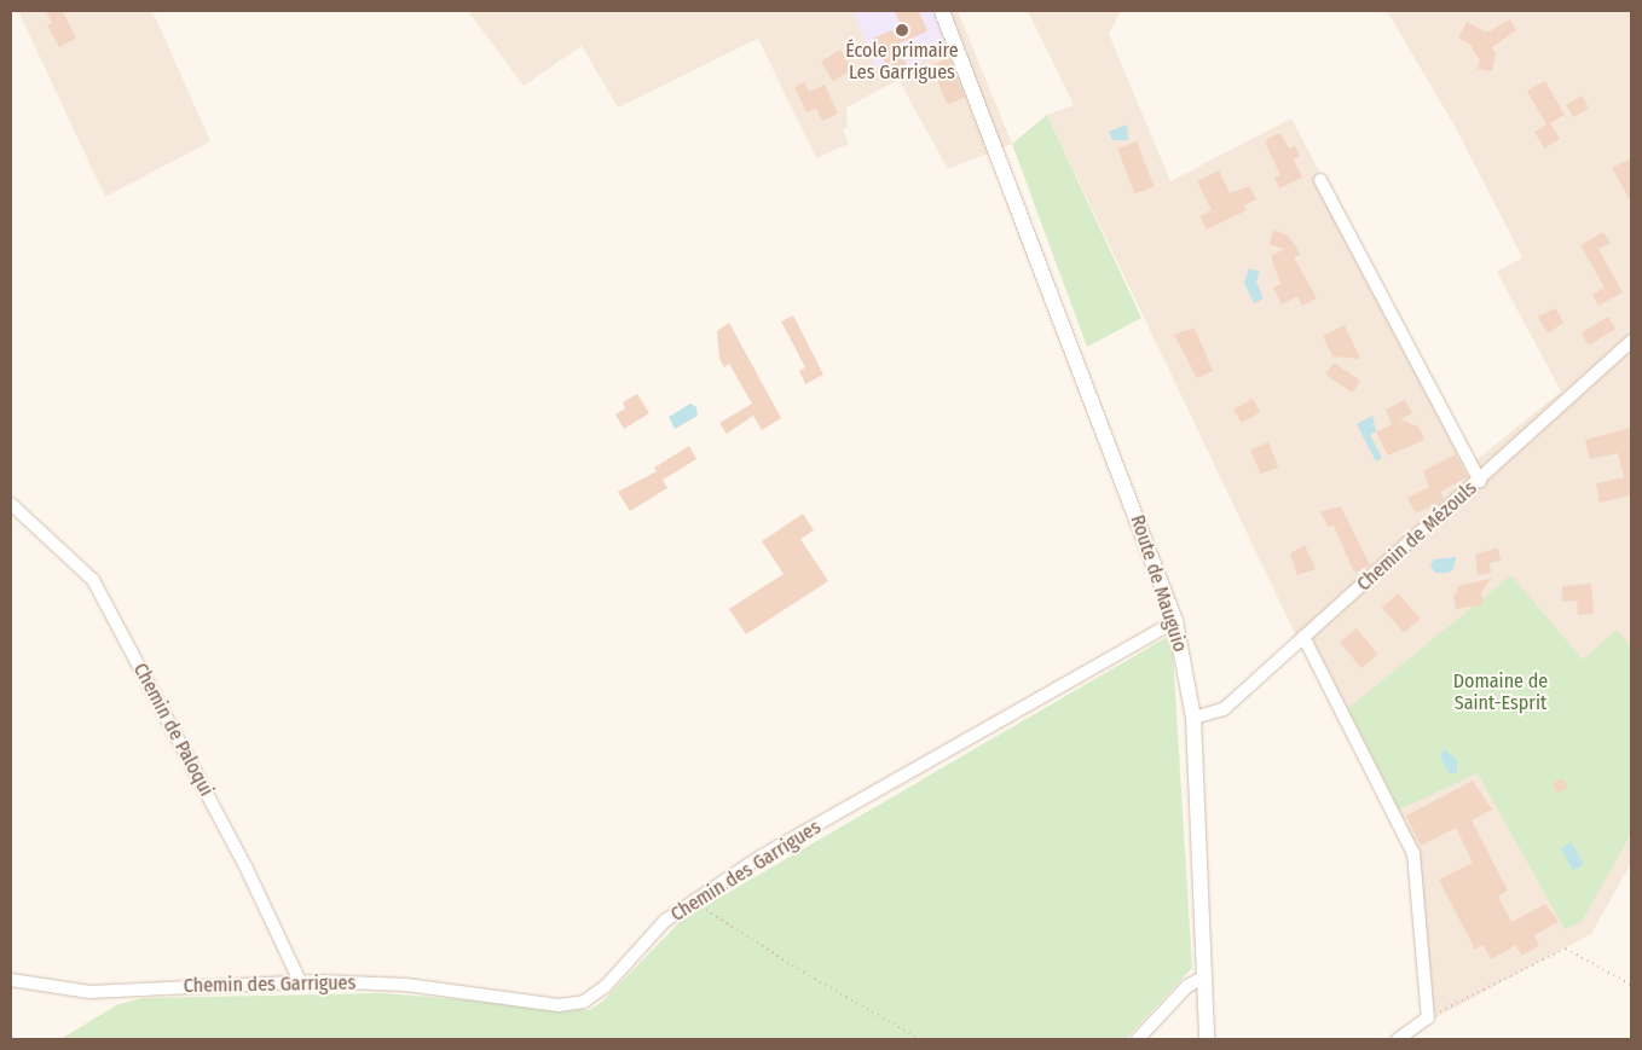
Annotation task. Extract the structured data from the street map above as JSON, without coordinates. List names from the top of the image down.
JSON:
{
  "streets": {
    "street": [
      "Chemin de Mézouls",
      "Route de Mauguio",
      "Chemin de Paloqui",
      "Chemin des Garrigues"
    ]
  },
  "crossings": [
    ["Chemin de Mézouls", "Route de Mauguio"],
    ["Route de Mauguio", "Chemin des Garrigues"],
    ["Chemin de Paloqui", "Chemin des Garrigues"]
  ],
  "parks": ["Domaine de Saint-Esprit"],
  "places": ["École primaire Les Garrigues"]
}
